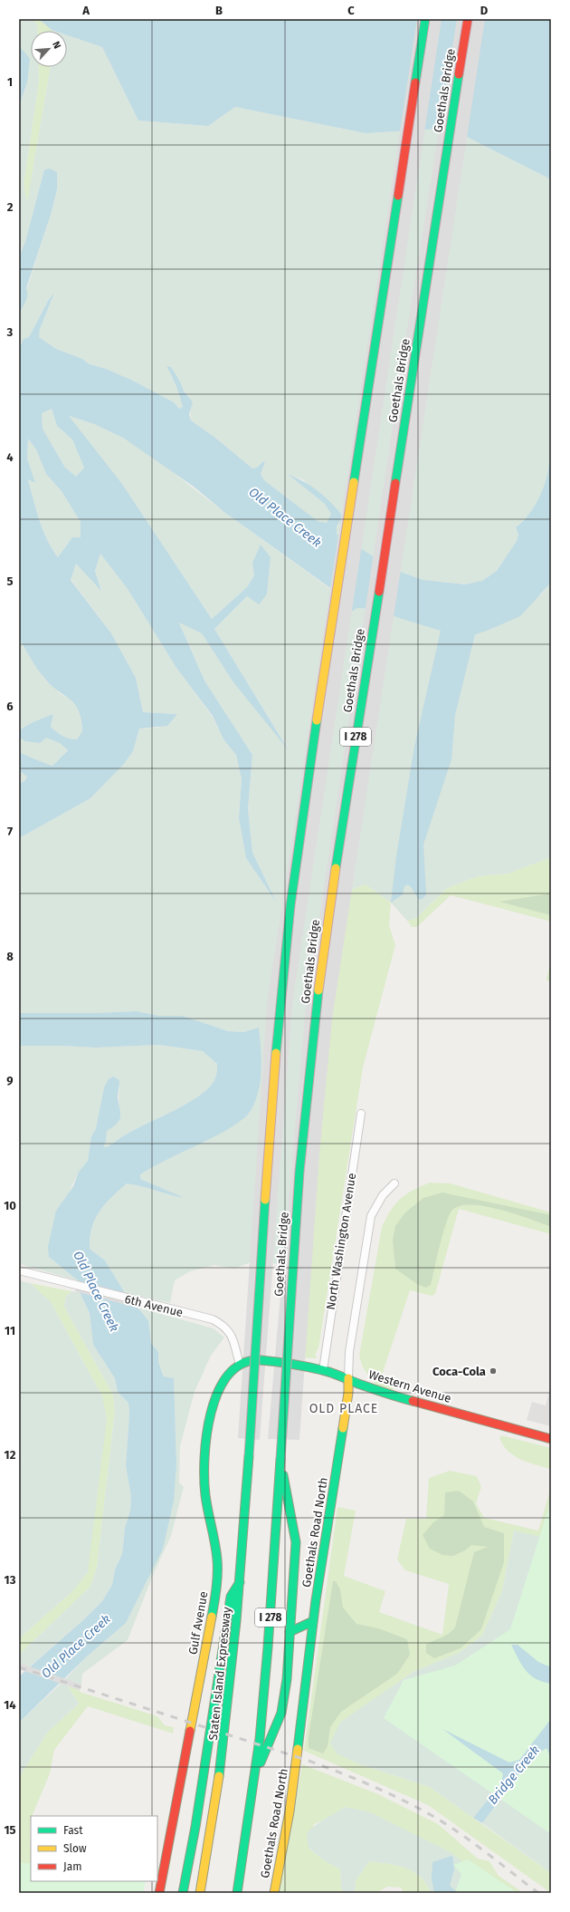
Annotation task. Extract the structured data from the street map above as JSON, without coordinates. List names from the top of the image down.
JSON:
{
  "streets": {
    "main road": [
      "Goethals Bridge",
      "I 278",
      "Western Avenue",
      "Goethals Road North",
      "Gulf Avenue",
      "Staten Island Expressway"
    ],
    "street": ["North Washington Avenue", "6th Avenue"]
  },
  "crossings": [
    ["Goethals Bridge", "I 278"],
    ["Goethals Bridge", "Staten Island Expressway"],
    ["North Washington Avenue", "Western Avenue"],
    ["6th Avenue", "Western Avenue"],
    ["6th Avenue", "Gulf Avenue"],
    ["Western Avenue", "Goethals Road North"],
    ["Western Avenue", "Gulf Avenue"]
  ],
  "districts": ["OLD PLACE"],
  "water": ["Old Place Creek", "Bridge Creek"],
  "places": ["Coca-Cola"],
  "legend": ["Fast", "Slow", "Jam"],
  "north": "top right",
  "grid": {
    "columns": [
      "A",
      "B",
      "C",
      "D"
    ],
    "rows": [
      "1",
      "2",
      "3",
      "4",
      "5",
      "6",
      "7",
      "8",
      "9",
      "10",
      "11",
      "12",
      "13",
      "14",
      "15"
    ]
  }
}
